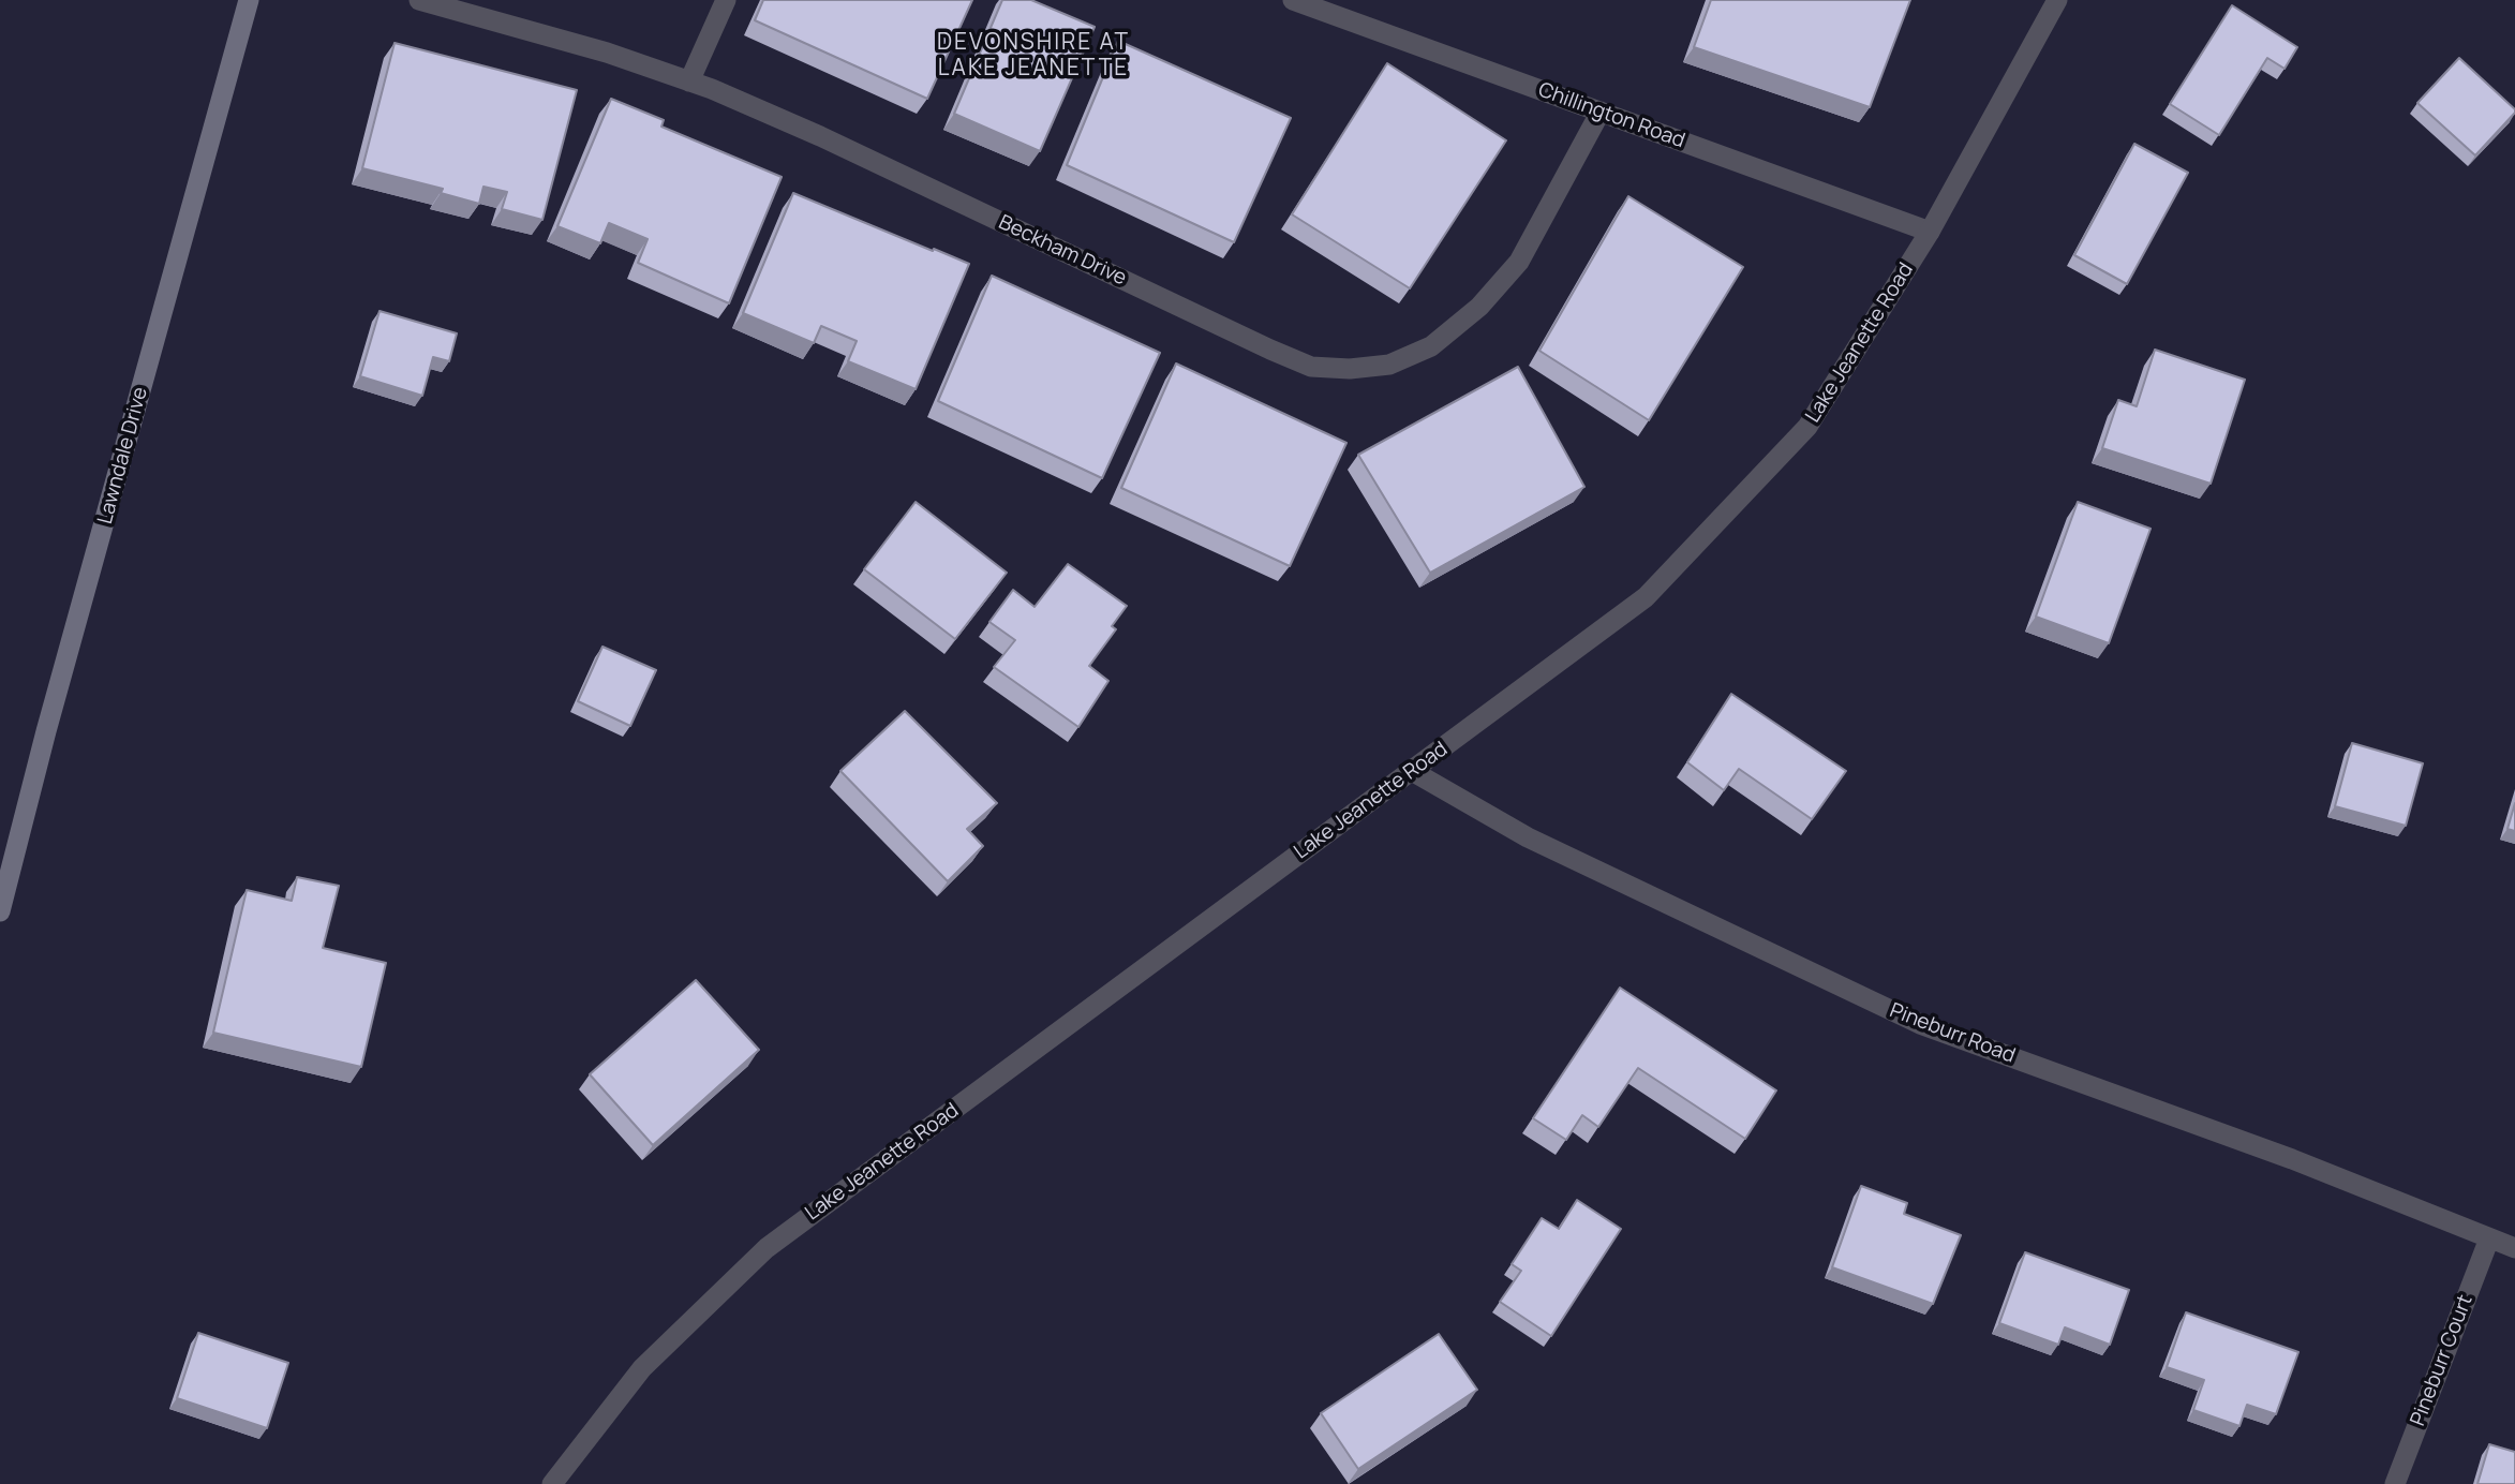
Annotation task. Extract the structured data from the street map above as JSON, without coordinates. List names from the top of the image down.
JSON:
{
  "streets": {
    "main road": ["Lawndale Drive"],
    "street": [
      "Chillington Road",
      "Beckham Drive",
      "Lake Jeanette Road",
      "Pineburr Road",
      "Pineburr Court"
    ]
  },
  "crossings": [
    ["Chillington Road", "Beckham Drive"],
    ["Chillington Road", "Lake Jeanette Road"],
    ["Lake Jeanette Road", "Pineburr Road"],
    ["Pineburr Road", "Pineburr Court"]
  ],
  "districts": ["DEVONSHIRE AT LAKE JEANETTE"]
}
